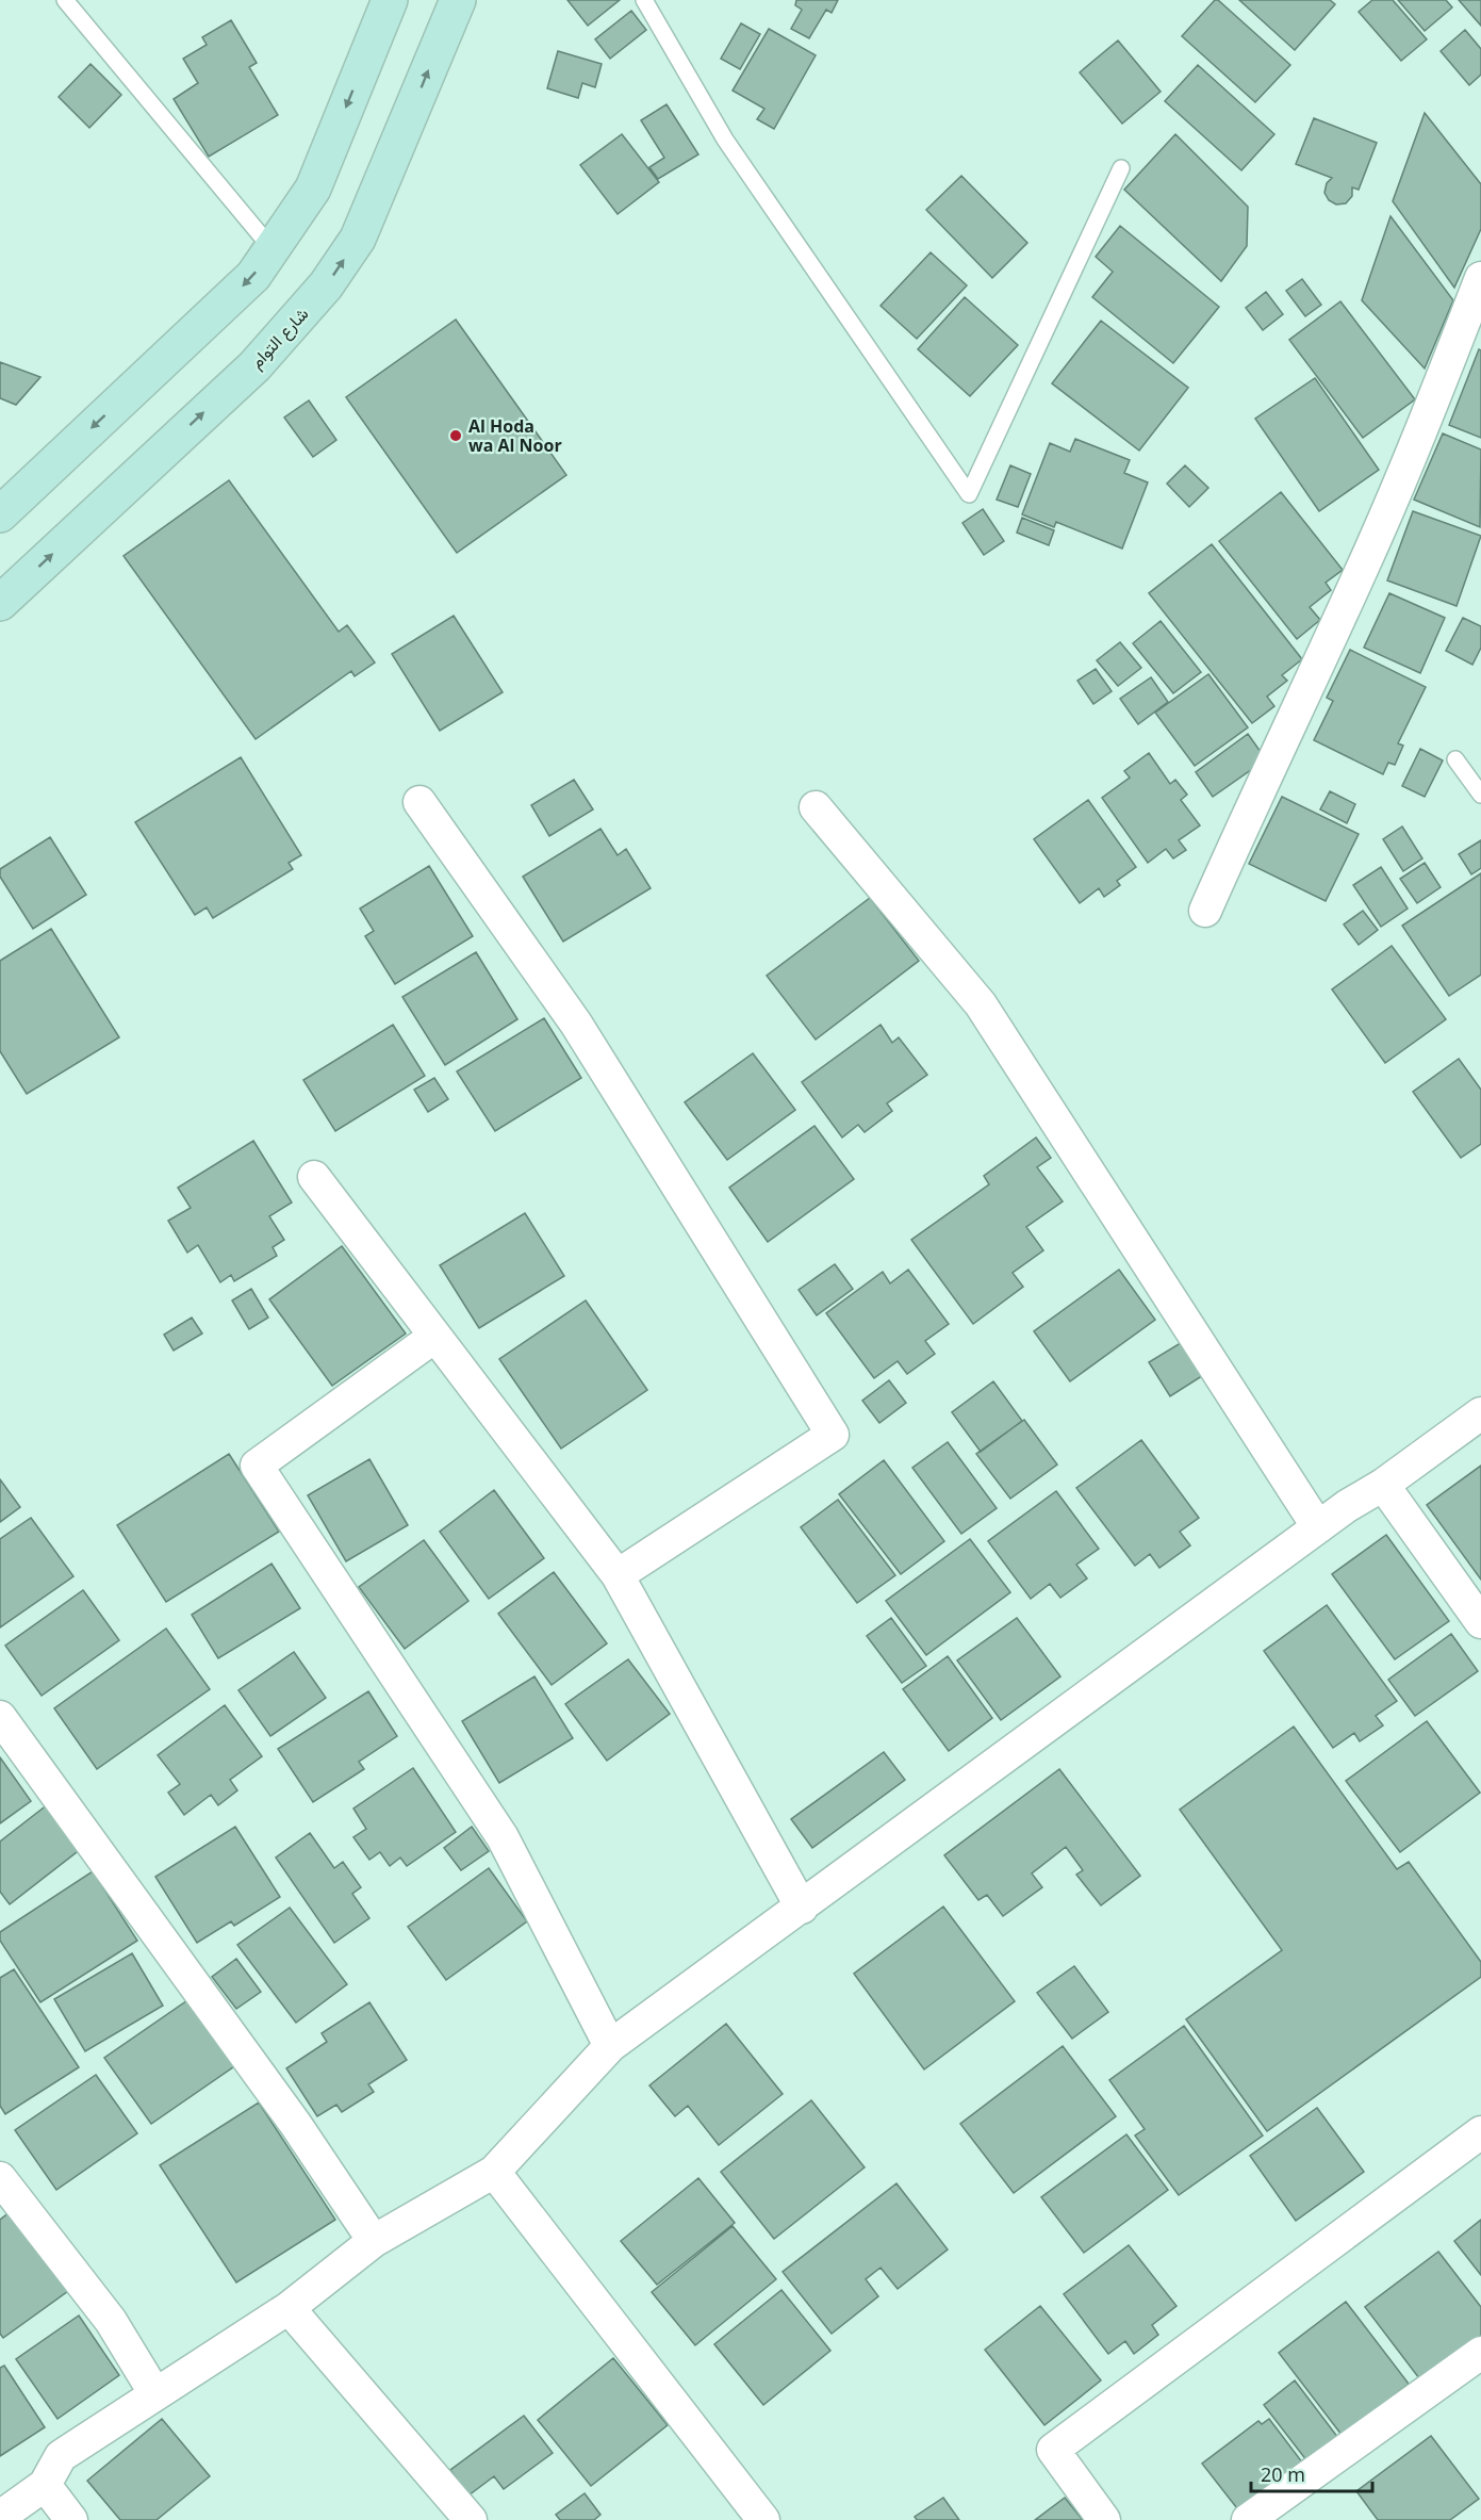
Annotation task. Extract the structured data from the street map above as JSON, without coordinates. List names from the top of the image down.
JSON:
{
  "streets": {
    "main road": ["شارع التوام"]
  },
  "places": ["Al Hoda wa Al Noor"],
  "scale_bar": "20 m"
}
